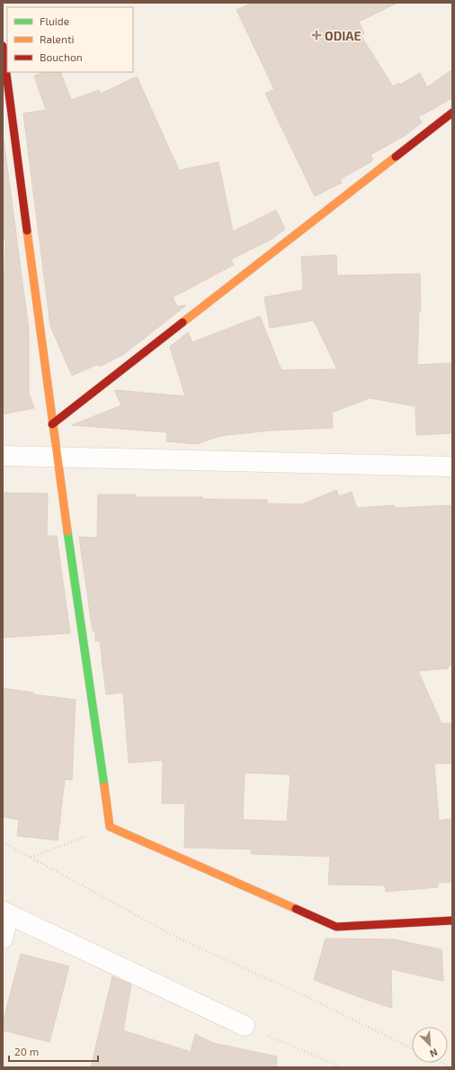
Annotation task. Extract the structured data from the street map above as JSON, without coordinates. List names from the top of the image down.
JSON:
{
  "places": {
    "health": ["ODIAE"]
  },
  "legend": ["Fluide", "Ralenti", "Bouchon"],
  "scale_bar": "20 m",
  "north": "bottom right"
}
